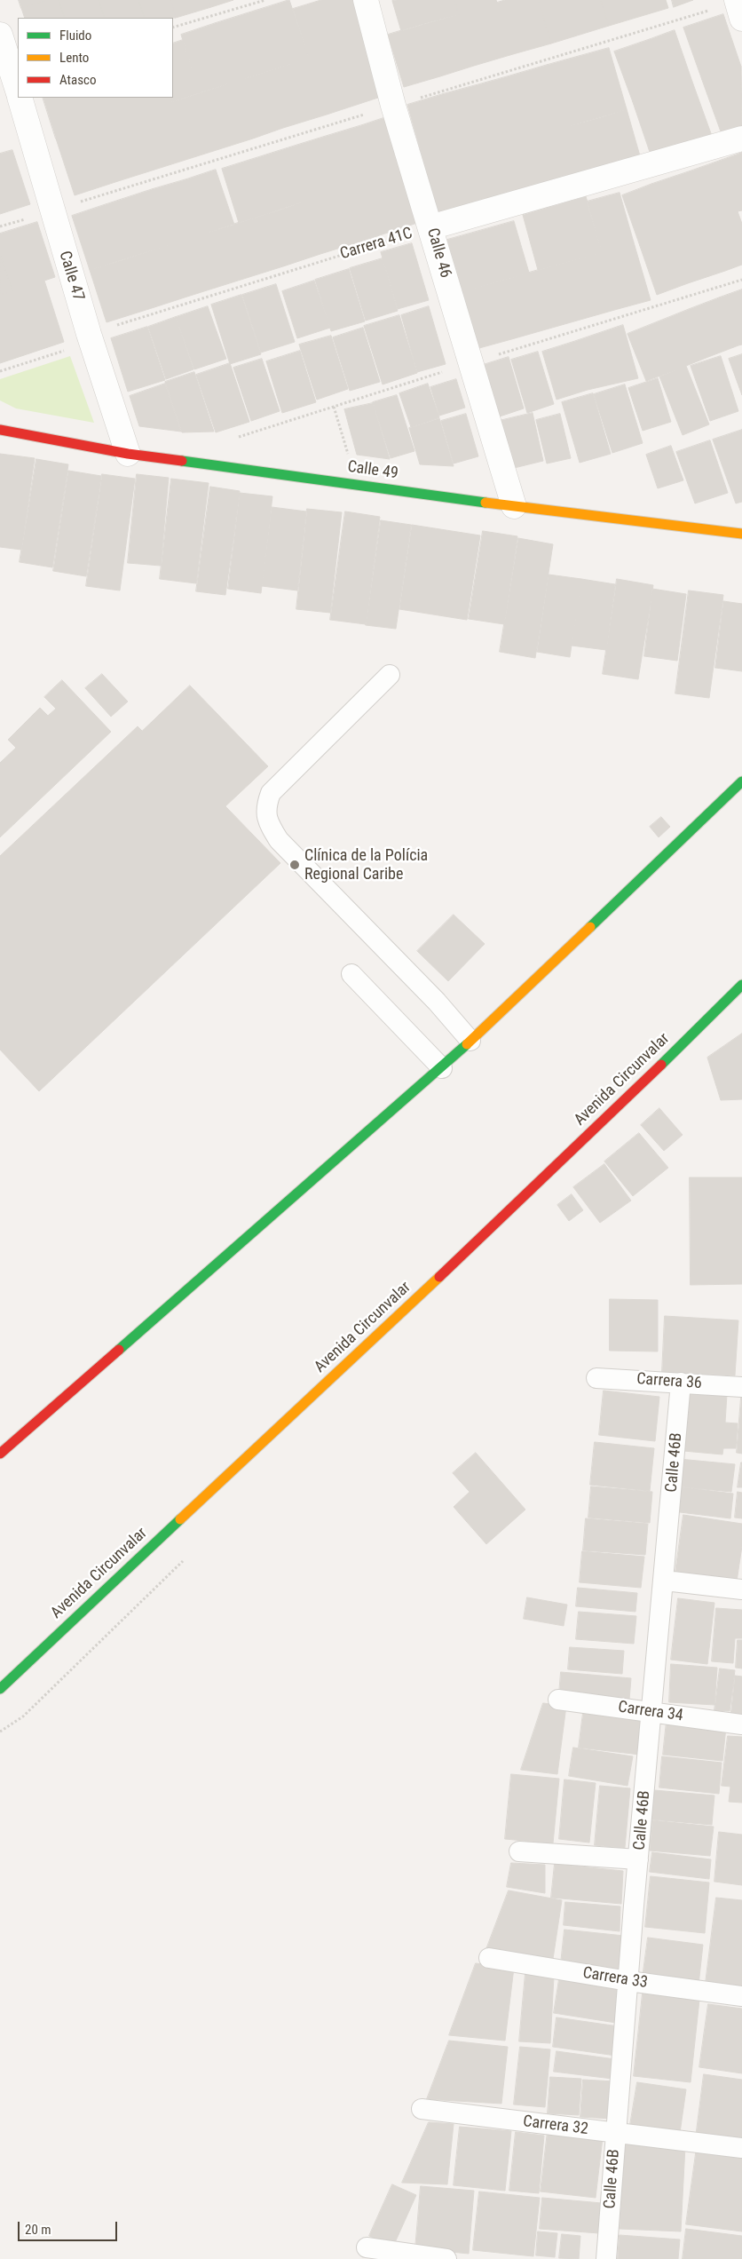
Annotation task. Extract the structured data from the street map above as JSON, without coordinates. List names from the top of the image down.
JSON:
{
  "streets": {
    "main road": ["Calle 49", "Avenida Circunvalar"],
    "street": ["Carrera 41C", "Calle 46", "Calle 47"],
    "lane": [
      "Carrera 36",
      "Calle 46B",
      "Carrera 34",
      "Carrera 33",
      "Carrera 32"
    ]
  },
  "crossings": [
    ["Carrera 41C", "Calle 46"],
    ["Carrera 41C", "Calle 47"],
    ["Calle 46", "Calle 49"],
    ["Calle 47", "Calle 49"],
    ["Carrera 36", "Calle 46B"],
    ["Calle 46B", "Carrera 34"],
    ["Calle 46B", "Carrera 33"],
    ["Calle 46B", "Carrera 32"]
  ],
  "places": ["Clínica de la Polícia Regional Caribe"],
  "legend": ["Fluido", "Lento", "Atasco"],
  "scale_bar": "20 m"
}
